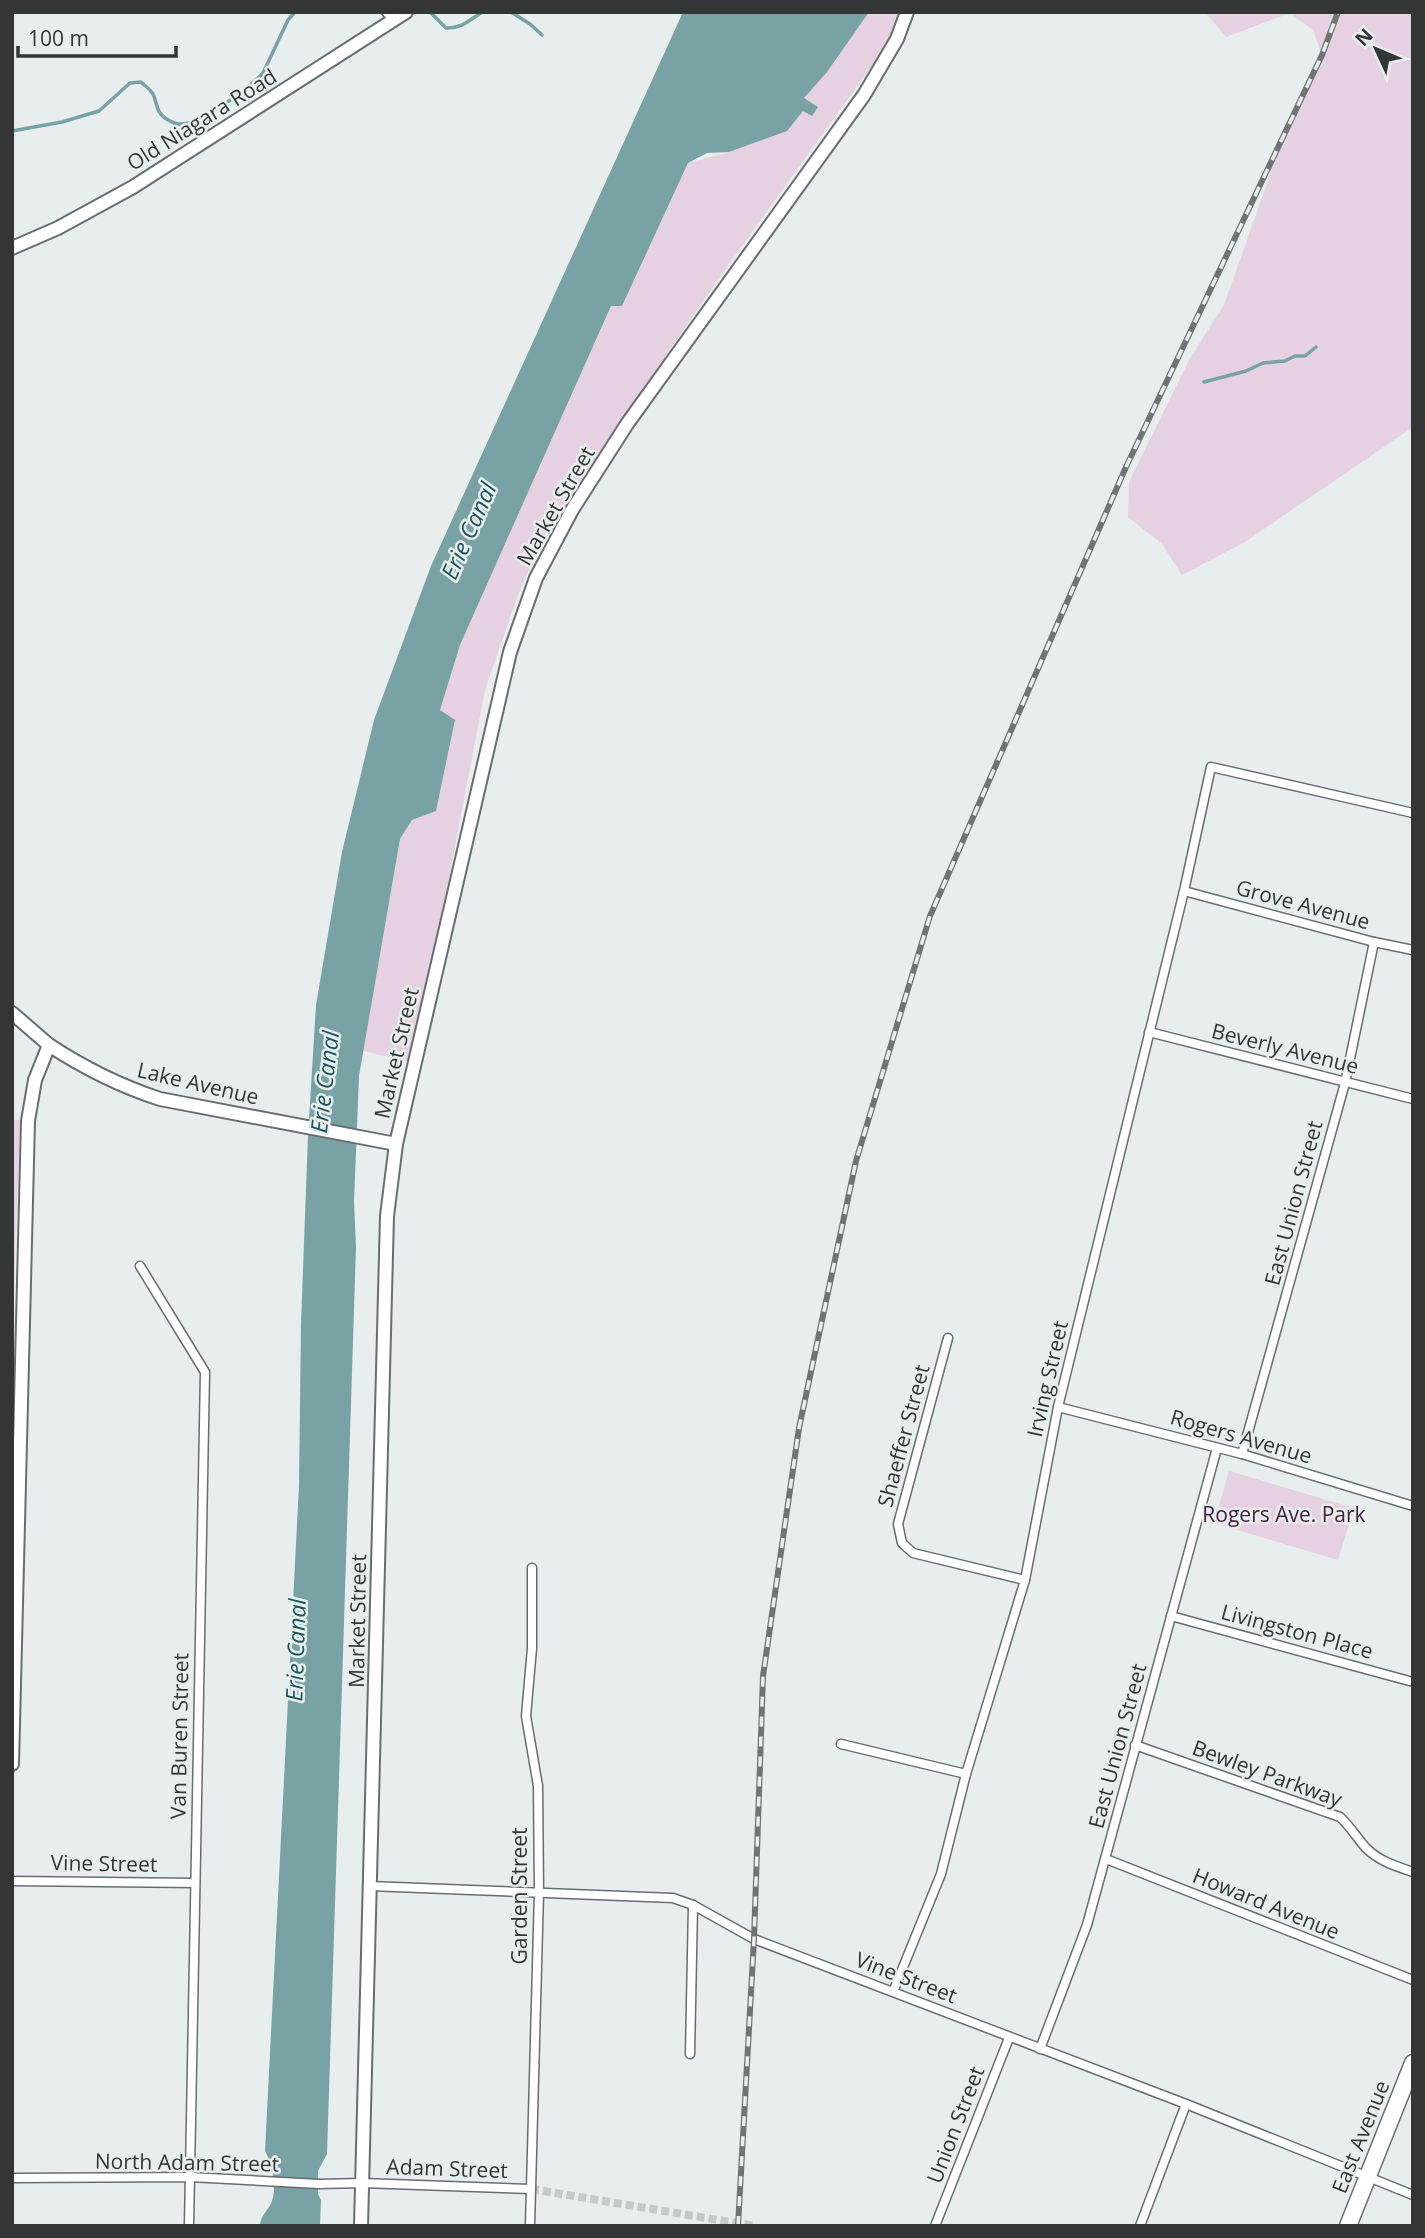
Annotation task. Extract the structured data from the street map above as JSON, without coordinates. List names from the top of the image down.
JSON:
{
  "streets": {
    "highway": ["East Avenue"],
    "street": [
      "Old Niagara Road",
      "Market Street",
      "Grove Avenue",
      "Beverly Avenue",
      "Lake Avenue",
      "East Union Street",
      "Irving Street",
      "Shaeffer Street",
      "Rogers Avenue",
      "Livingston Place",
      "Van Buren Street",
      "Bewley Parkway",
      "Vine Street",
      "Garden Street",
      "Howard Avenue",
      "Union Street",
      "North Adam Street",
      "Adam Street"
    ]
  },
  "crossings": [
    ["Market Street", "Lake Avenue"],
    ["Market Street", "Vine Street"],
    ["Market Street", "North Adam Street"],
    ["Market Street", "Adam Street"],
    ["Grove Avenue", "East Union Street"],
    ["Grove Avenue", "Irving Street"],
    ["Beverly Avenue", "East Union Street"],
    ["Beverly Avenue", "Irving Street"],
    ["East Union Street", "Rogers Avenue"],
    ["East Union Street", "Livingston Place"],
    ["East Union Street", "Bewley Parkway"],
    ["East Union Street", "Vine Street"],
    ["East Union Street", "Howard Avenue"],
    ["Irving Street", "Shaeffer Street"],
    ["Irving Street", "Rogers Avenue"],
    ["Irving Street", "Vine Street"],
    ["Van Buren Street", "Vine Street"],
    ["Van Buren Street", "North Adam Street"],
    ["Vine Street", "Garden Street"],
    ["Vine Street", "Union Street"],
    ["Vine Street", "East Avenue"],
    ["Garden Street", "Adam Street"],
    ["North Adam Street", "Adam Street"]
  ],
  "water": ["Erie Canal"],
  "parks": ["Rogers Ave. Park"],
  "scale_bar": "100 m",
  "north": "top left"
}
